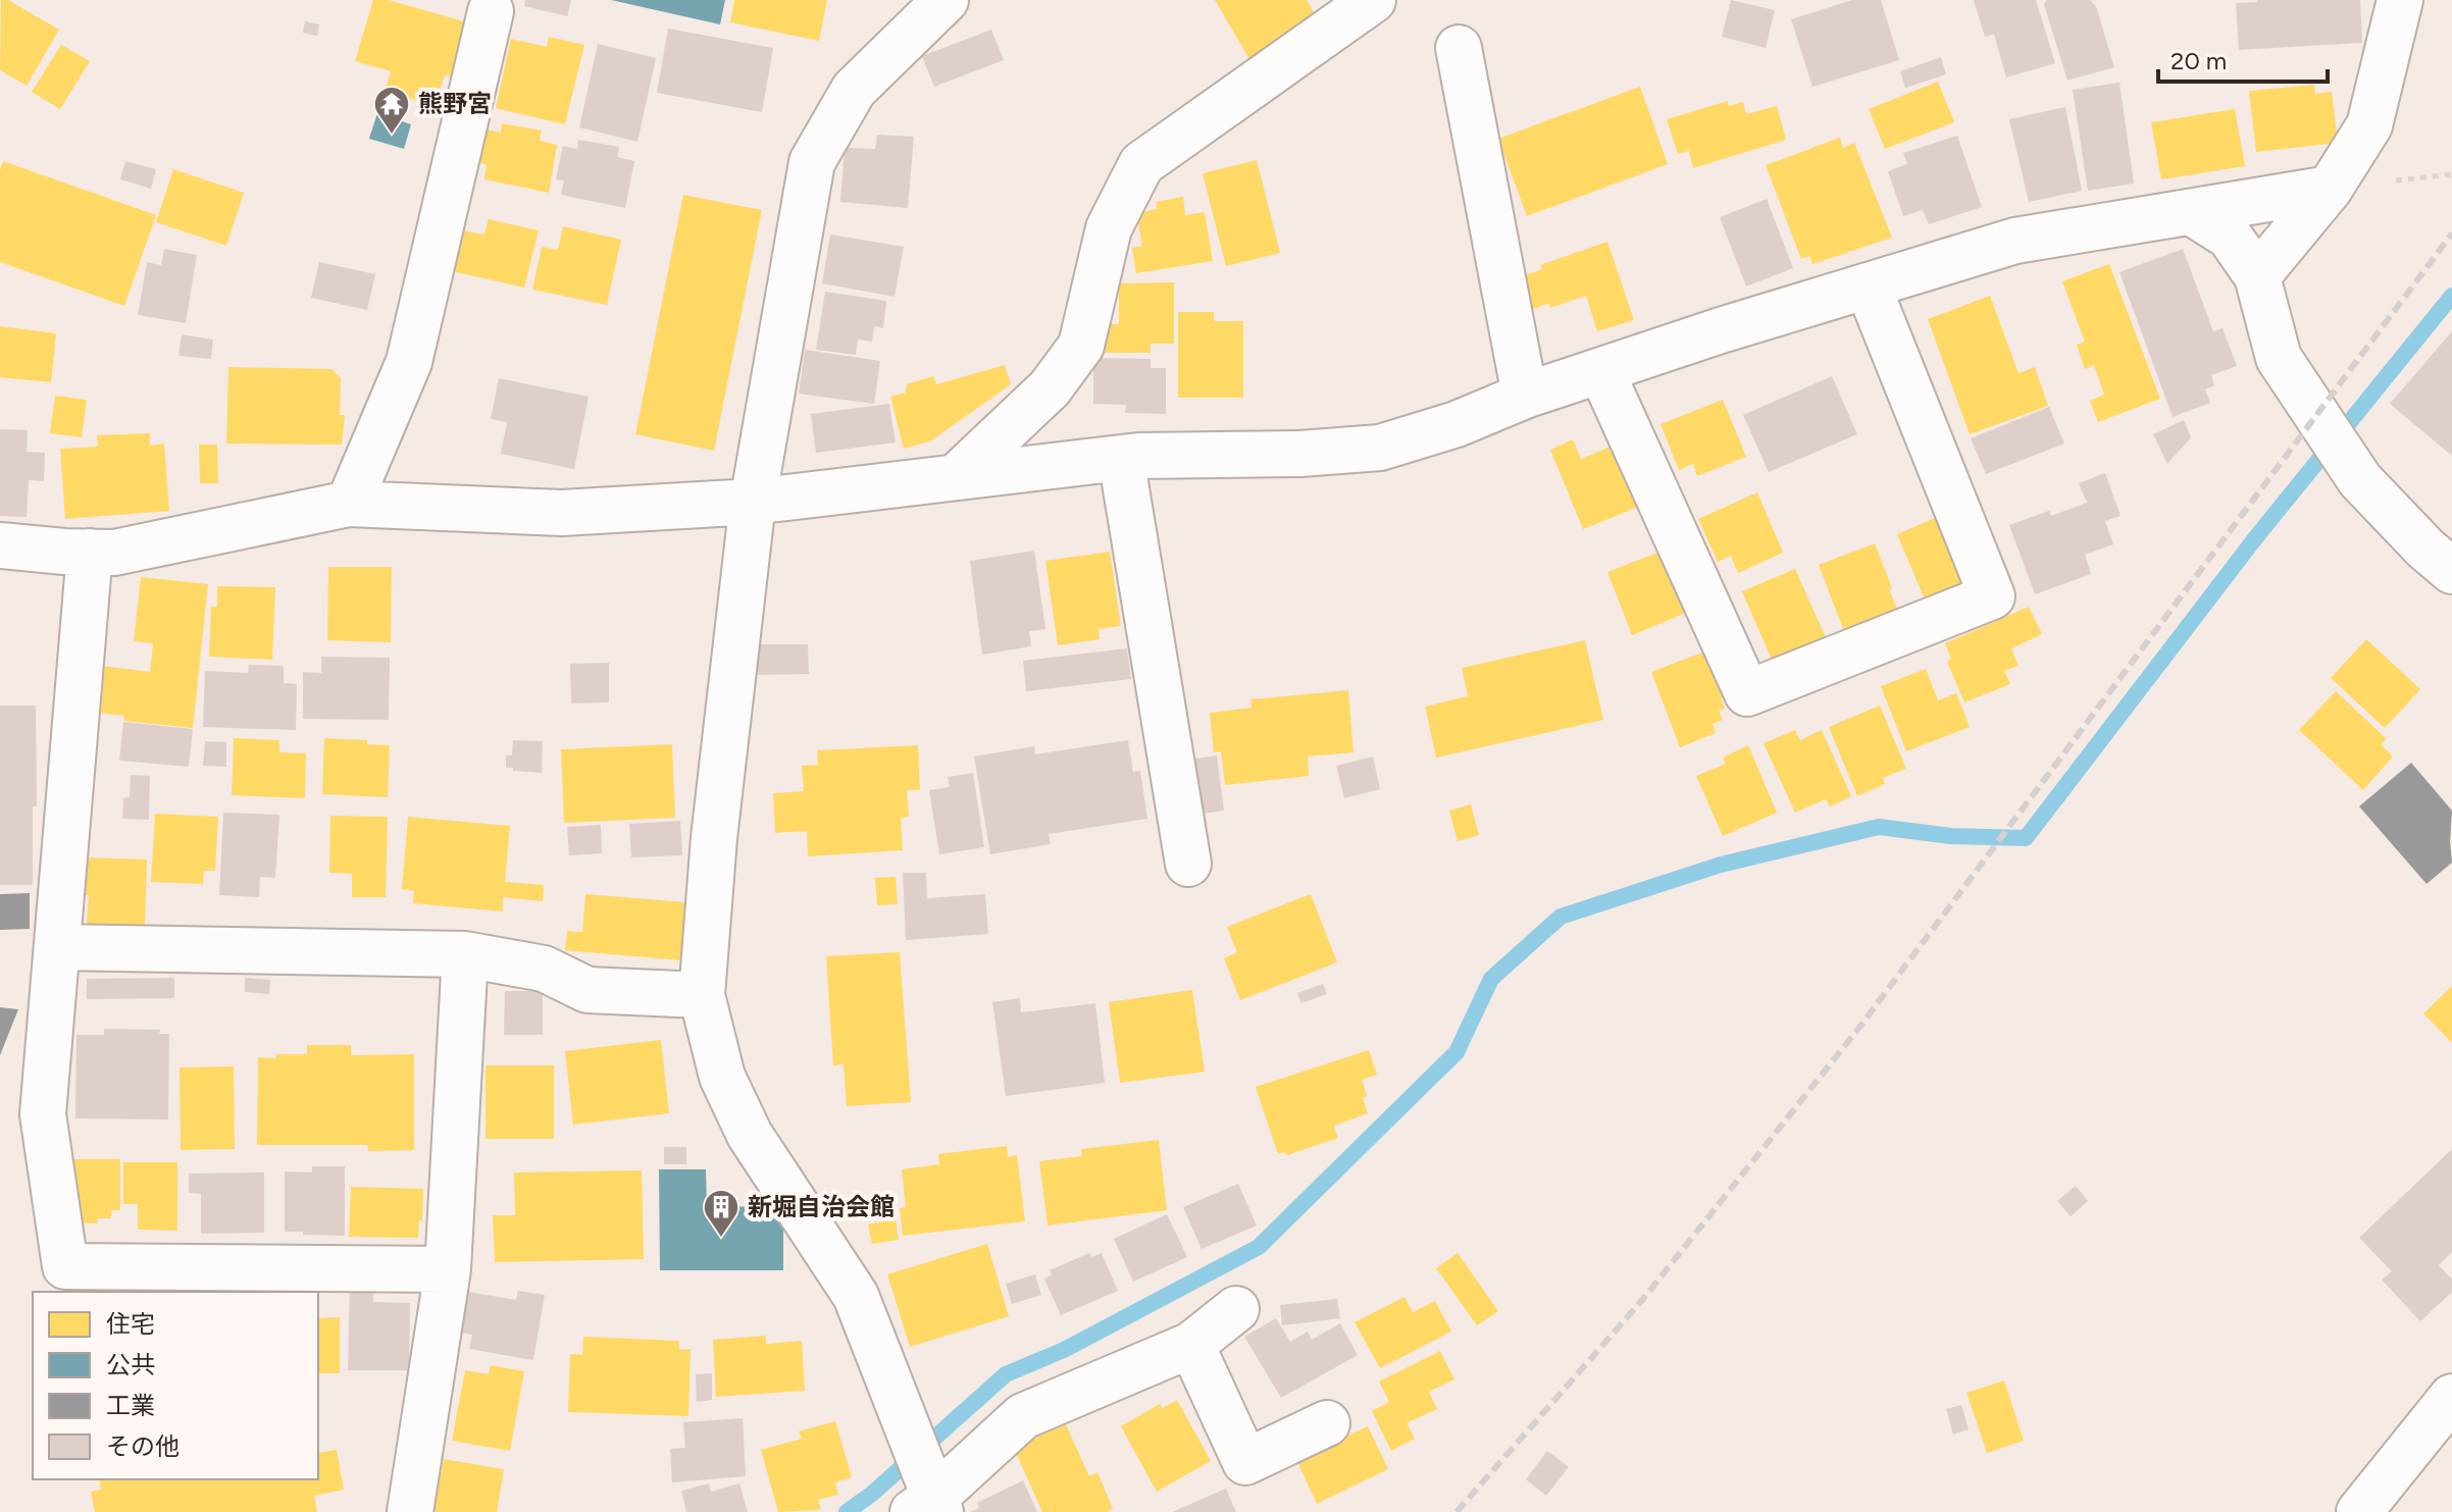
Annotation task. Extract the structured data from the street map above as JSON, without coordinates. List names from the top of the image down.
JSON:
{
  "places": {
    "temple": ["熊野宮"],
    "building": ["新堀自治会館"]
  },
  "legend": [
    "住宅",
    "公共",
    "工業",
    "その他"
  ],
  "scale_bar": "20 m"
}
